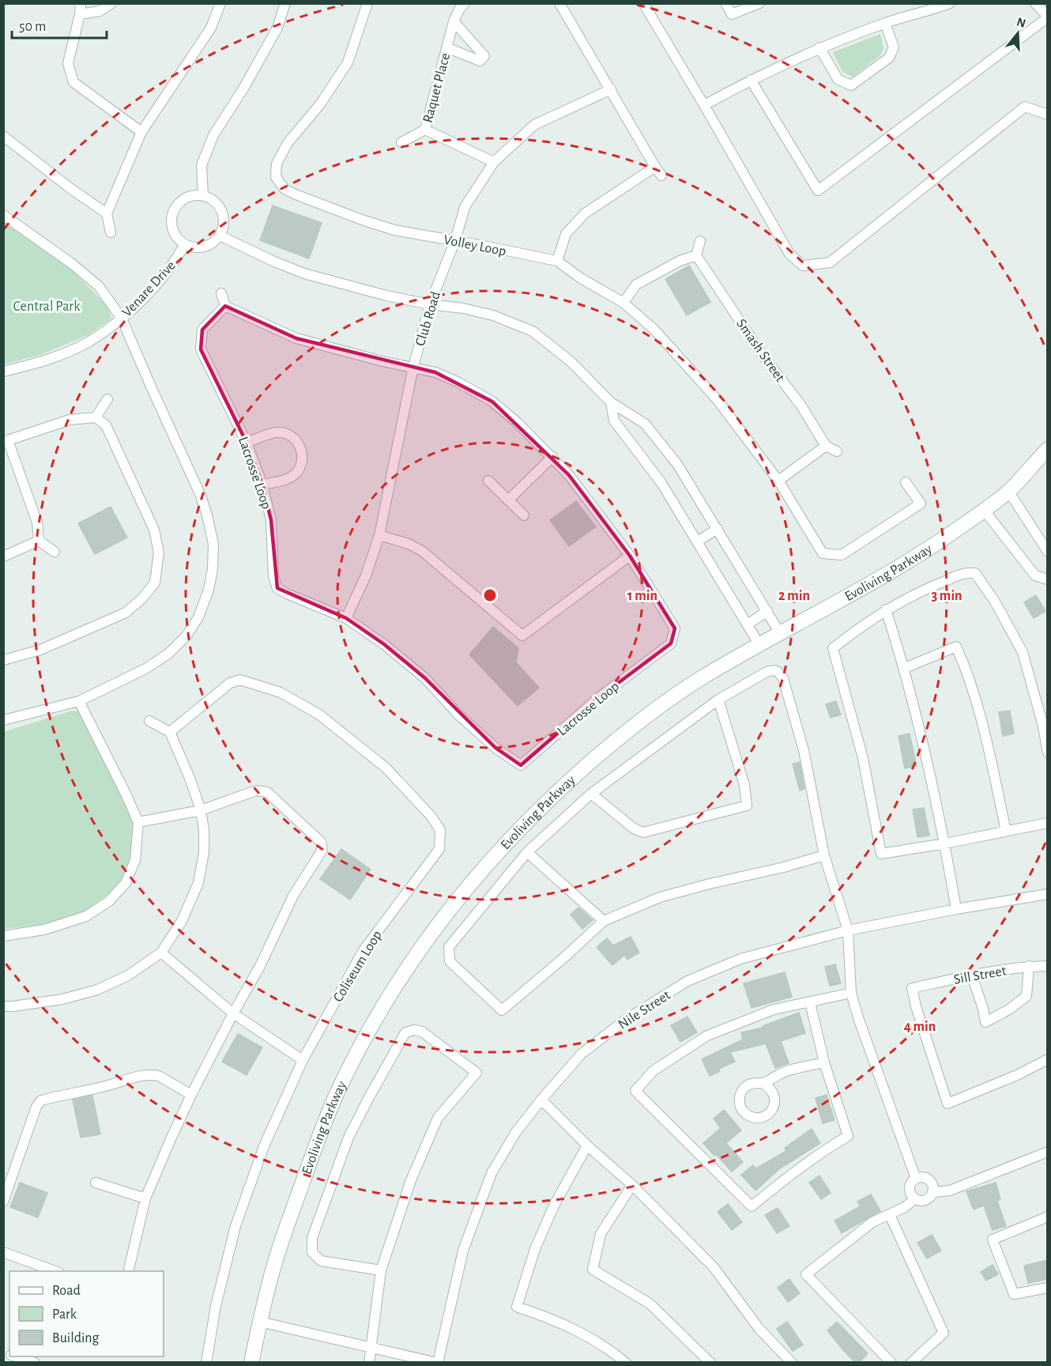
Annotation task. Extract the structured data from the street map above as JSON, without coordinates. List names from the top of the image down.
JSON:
{
  "streets": {
    "street": [
      "Raquet Place",
      "Volley Loop",
      "Venare Drive",
      "Club Road",
      "Smash Street",
      "Lacrosse Loop",
      "Evoliving Parkway",
      "Coliseum Loop",
      "Sill Street",
      "Nile Street"
    ]
  },
  "crossings": [
    ["Raquet Place", "Club Road"],
    ["Volley Loop", "Club Road"],
    ["Club Road", "Lacrosse Loop"]
  ],
  "parks": ["Central Park"],
  "legend": ["Road", "Park", "Building"],
  "scale_bar": "50 m",
  "north": "top",
  "rings": [
    "1 min",
    "2 min",
    "3 min",
    "4 min"
  ]
}
